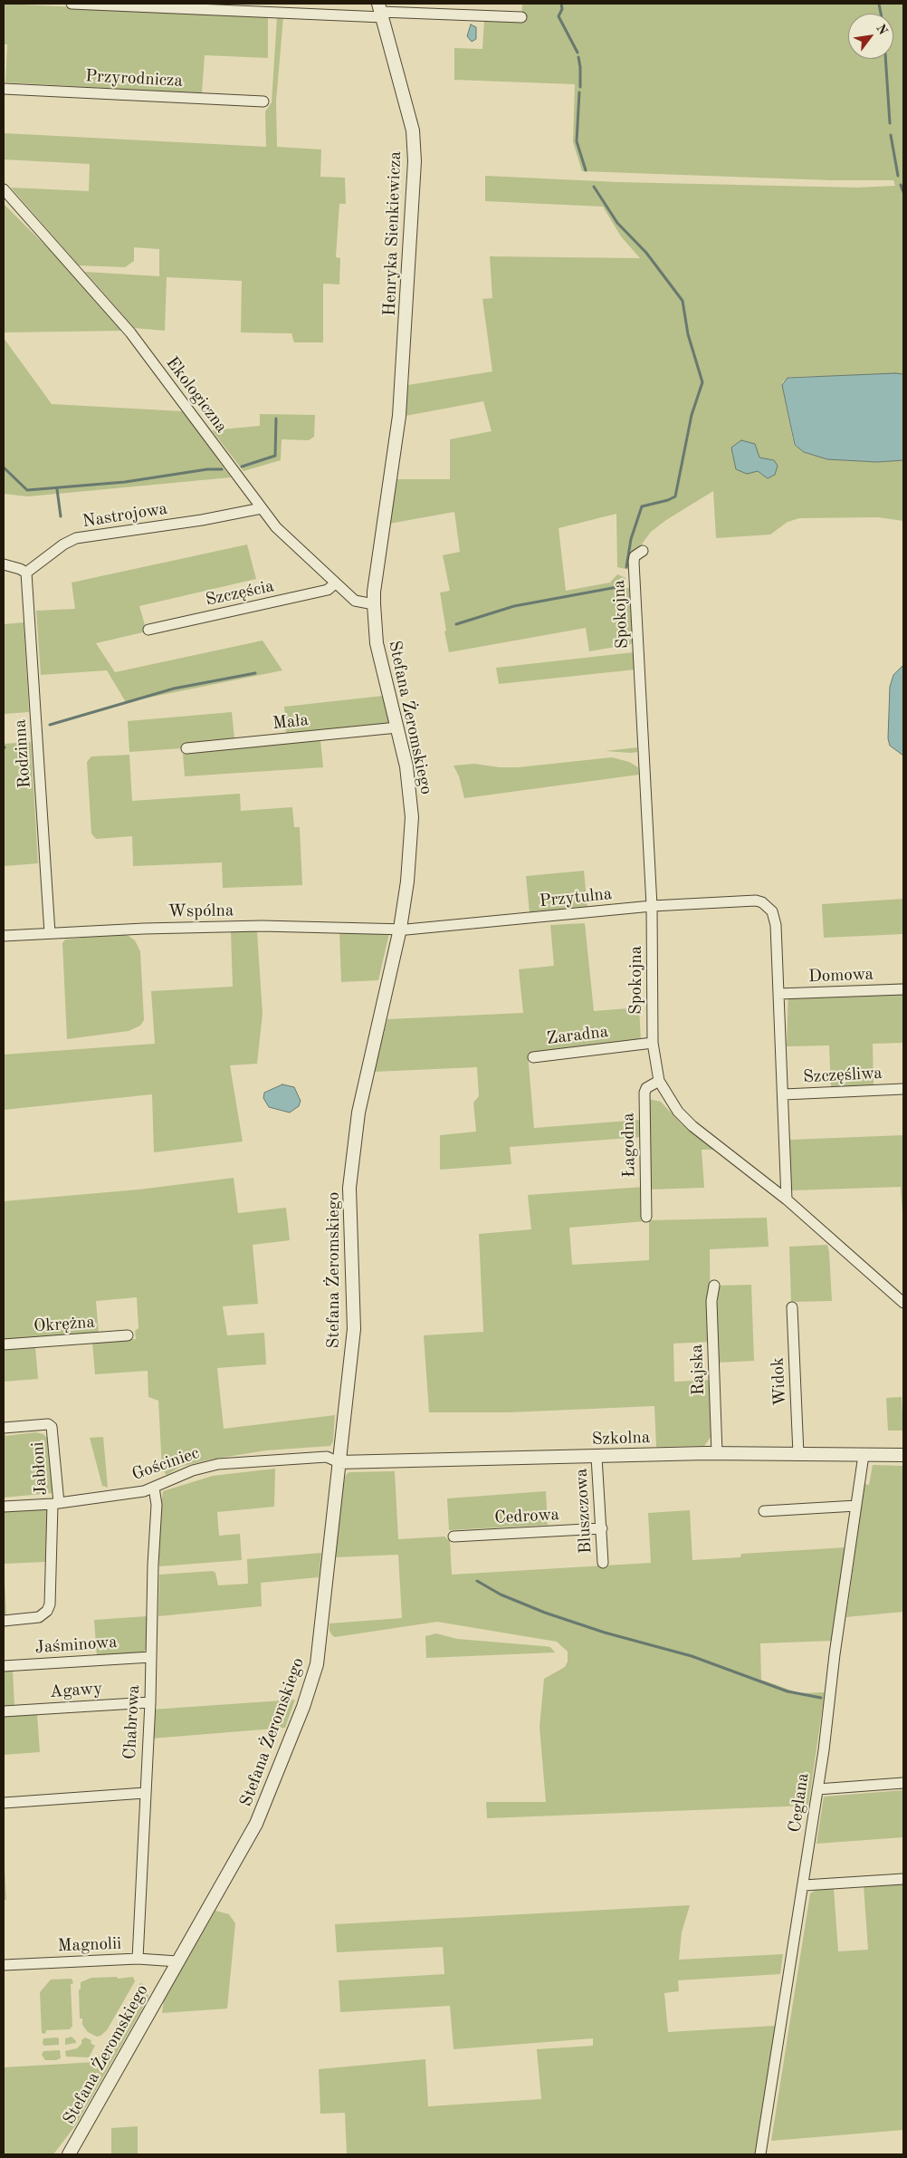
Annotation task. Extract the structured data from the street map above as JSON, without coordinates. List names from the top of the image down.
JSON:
{
  "streets": {
    "street": [
      "Przyrodnicza",
      "Henryka Sienkiewicza",
      "Ekologiczna",
      "Nastrojowa",
      "Szczęścia",
      "Spokojna",
      "Stefana Żeromskiego",
      "Mała",
      "Rodzinna",
      "Przytulna",
      "Wspólna",
      "Domowa",
      "Zaradna",
      "Szczęśliwa",
      "Łagodna",
      "Okrężna",
      "Rajska",
      "Widok",
      "Szkolna",
      "Gościniec",
      "Jabłoni",
      "Bluszczowa",
      "Cedrowa",
      "Jaśminowa",
      "Agawy",
      "Chabrowa",
      "Ceglana",
      "Magnolii"
    ]
  },
  "crossings": [
    ["Henryka Sienkiewicza", "Stefana Żeromskiego"],
    ["Ekologiczna", "Nastrojowa"],
    ["Ekologiczna", "Szczęścia"],
    ["Ekologiczna", "Stefana Żeromskiego"],
    ["Nastrojowa", "Rodzinna"],
    ["Spokojna", "Przytulna"],
    ["Spokojna", "Zaradna"],
    ["Spokojna", "Łagodna"],
    ["Stefana Żeromskiego", "Mała"],
    ["Stefana Żeromskiego", "Przytulna"],
    ["Stefana Żeromskiego", "Wspólna"],
    ["Stefana Żeromskiego", "Szkolna"],
    ["Stefana Żeromskiego", "Gościniec"],
    ["Stefana Żeromskiego", "Magnolii"],
    ["Rodzinna", "Wspólna"],
    ["Przytulna", "Wspólna"],
    ["Przytulna", "Domowa"],
    ["Rajska", "Szkolna"],
    ["Widok", "Szkolna"],
    ["Szkolna", "Gościniec"],
    ["Szkolna", "Bluszczowa"],
    ["Szkolna", "Ceglana"],
    ["Gościniec", "Jabłoni"],
    ["Gościniec", "Chabrowa"],
    ["Bluszczowa", "Cedrowa"],
    ["Jaśminowa", "Chabrowa"],
    ["Agawy", "Chabrowa"],
    ["Chabrowa", "Magnolii"]
  ],
  "north": "top right"
}
